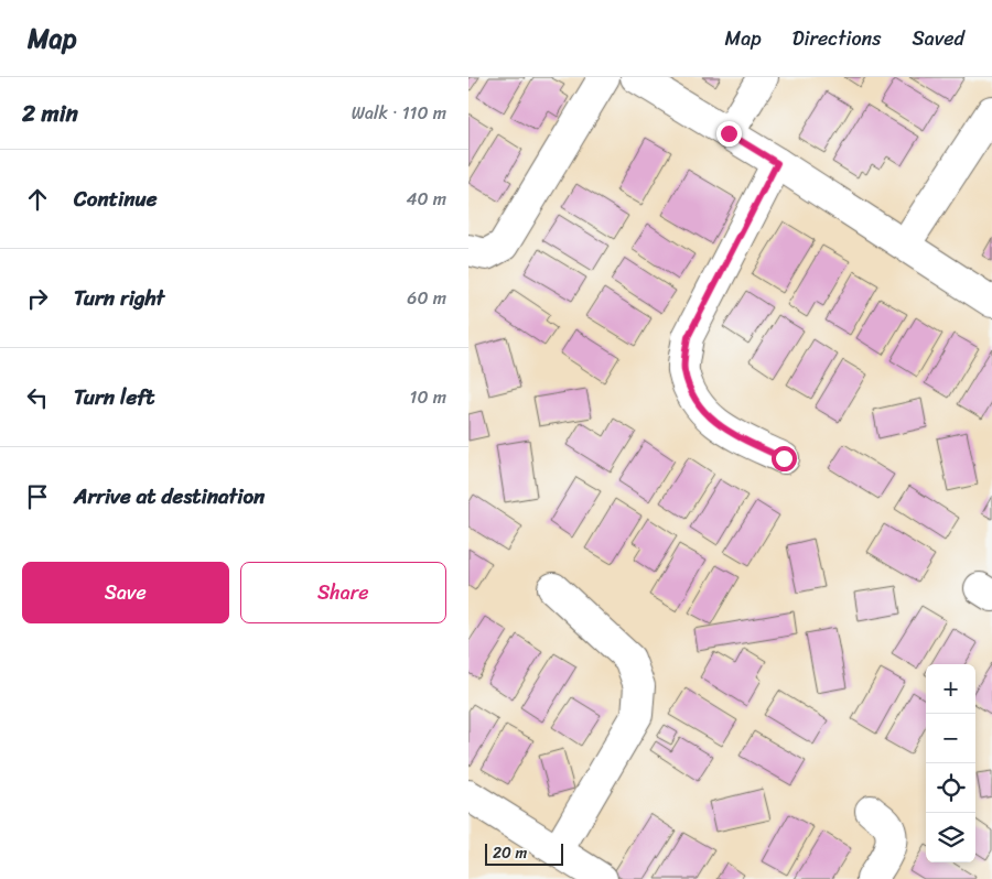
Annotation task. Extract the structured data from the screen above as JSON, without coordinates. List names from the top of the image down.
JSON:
{
  "scale_bar": "20 m",
  "page": {
    "header": "Map",
    "nav": ["Map", "Directions", "Saved"],
    "heading": ["2 min", "Walk · 110 m"],
    "list": [
      ["Continue", "40 m"],
      ["Turn right", "60 m"],
      ["Turn left", "10 m"],
      "Arrive at destination"
    ],
    "buttons": ["Save", "Share"],
    "map_buttons": ["+", "−"],
    "scale": "20 m"
  }
}
